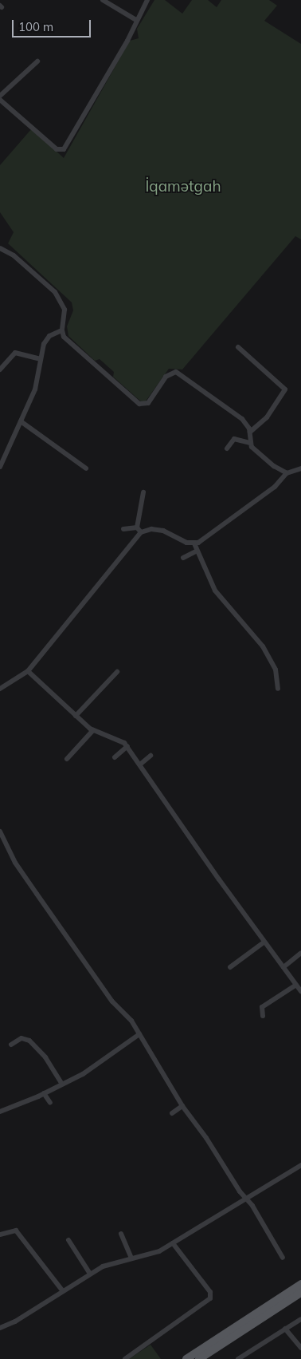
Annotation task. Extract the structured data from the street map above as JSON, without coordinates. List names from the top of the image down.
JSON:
{
  "parks": ["İqamətgah"],
  "scale_bar": "100 m"
}
